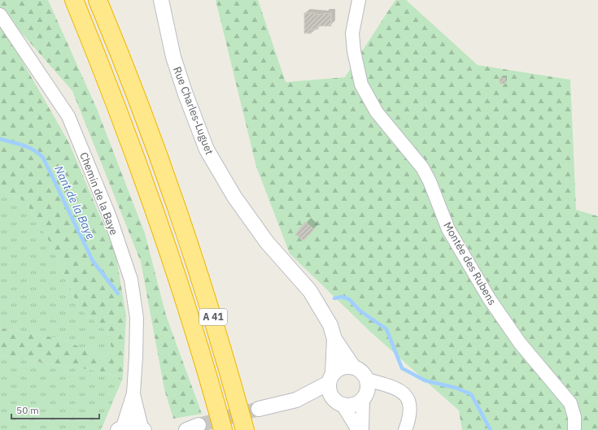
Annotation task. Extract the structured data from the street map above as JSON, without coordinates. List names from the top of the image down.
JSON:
{
  "streets": {
    "highway": ["A 41"],
    "main road": ["Rue Charles-Luguet"],
    "street": ["Chemin de la Baye", "Montée des Rubens"]
  },
  "water": ["Nant de la Baye"],
  "scale_bar": "50 m"
}
